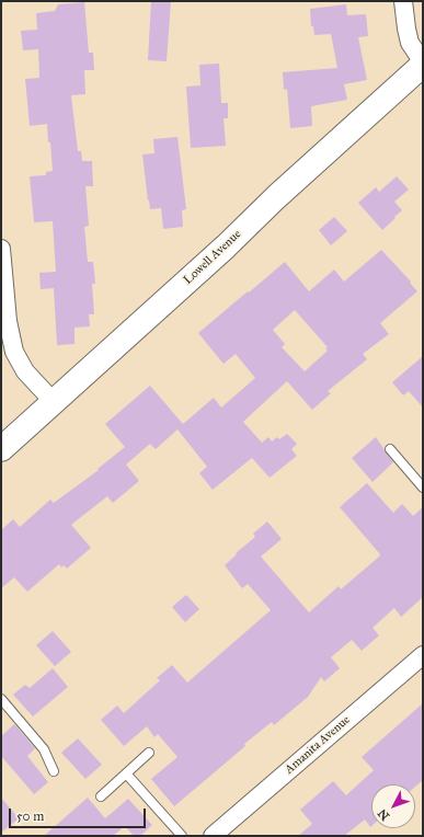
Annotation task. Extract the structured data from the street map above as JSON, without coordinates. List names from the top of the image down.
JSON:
{
  "streets": {
    "street": ["Lowell Avenue", "Amanita Avenue"]
  },
  "scale_bar": "50 m",
  "north": "bottom left"
}
